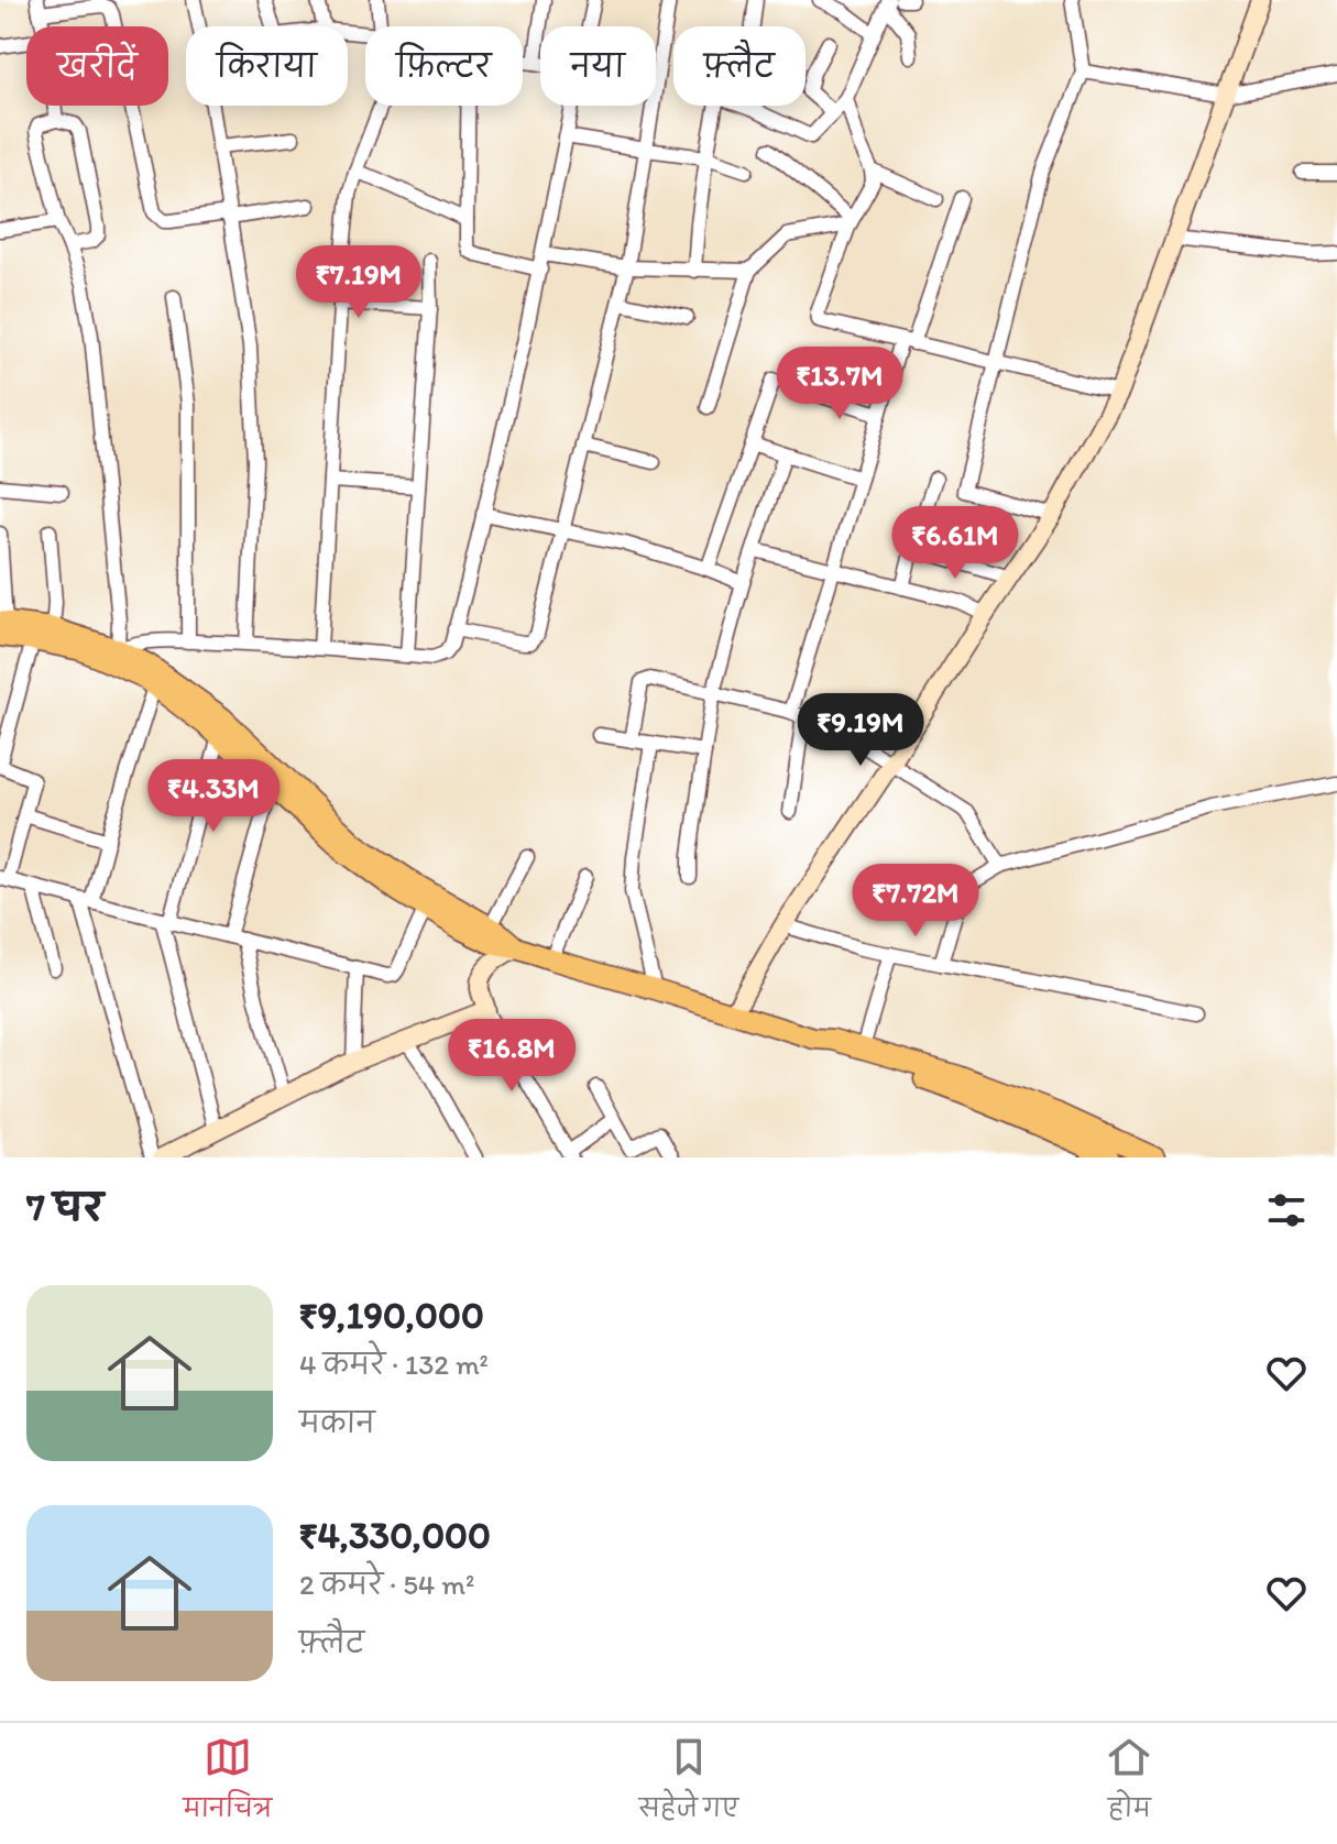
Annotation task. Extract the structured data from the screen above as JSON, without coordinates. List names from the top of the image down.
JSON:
{
  "page": {
    "chip": [
      "खरीदें",
      "किराया",
      "फ़िल्टर",
      "नया",
      "फ़्लैट"
    ],
    "price": [
      "₹7.19M",
      "₹13.7M",
      "₹6.61M",
      "₹9.19M",
      "₹4.33M",
      "₹7.72M",
      "₹16.8M"
    ],
    "heading": "7 घर",
    "list": [
      {
        "name": "₹9,190,000",
        "note": "4 कमरे · 132 m² · मकान"
      },
      {
        "name": "₹4,330,000",
        "note": "2 कमरे · 54 m² · फ़्लैट"
      }
    ],
    "tabs": ["मानचित्र", "सहेजे गए", "होम"]
  }
}
